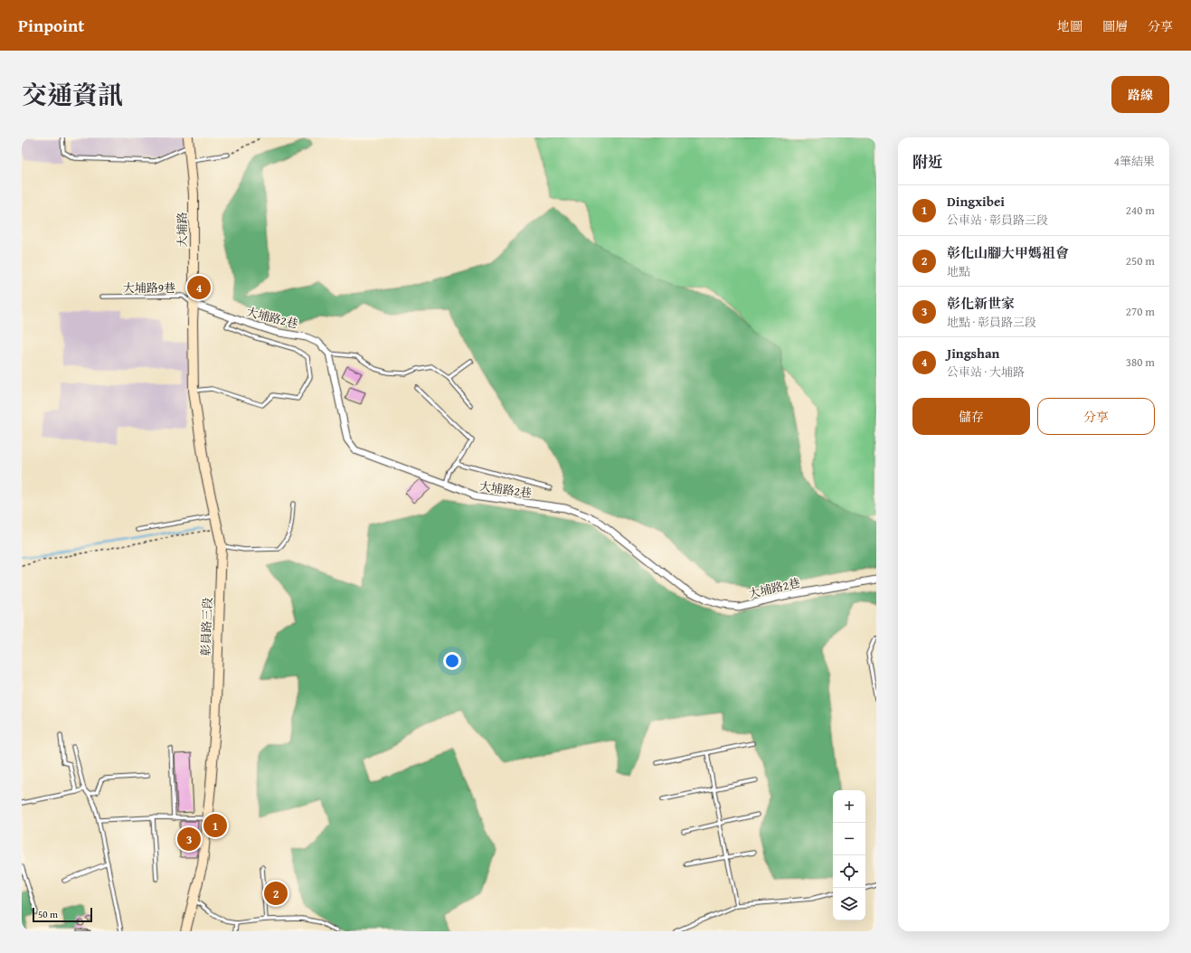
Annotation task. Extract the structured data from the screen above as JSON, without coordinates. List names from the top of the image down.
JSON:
{
  "streets": {
    "main road": ["大埔路", "彰員路三段"],
    "street": ["大埔路2巷"],
    "lane": ["大埔路9巷"]
  },
  "crossings": [
    ["大埔路", "大埔路9巷"],
    ["大埔路", "大埔路2巷"],
    ["大埔路", "彰員路三段"],
    ["大埔路9巷", "大埔路2巷"]
  ],
  "scale_bar": "50 m",
  "page": {
    "header": "Pinpoint",
    "nav": ["地圖", "圖層", "分享"],
    "title": "交通資訊",
    "buttons": [
      "路線",
      ["儲存", "分享"]
    ],
    "heading": ["附近", "4筆結果"],
    "list": [
      {
        "mark": "1",
        "name": "Dingxibei",
        "note": "公車站 · 彰員路三段",
        "value": "240 m"
      },
      {
        "mark": "2",
        "name": "彰化山腳大甲媽祖會",
        "note": "地點",
        "value": "250 m"
      },
      {
        "mark": "3",
        "name": "彰化新世家",
        "note": "地點 · 彰員路三段",
        "value": "270 m"
      },
      {
        "mark": "4",
        "name": "Jingshan",
        "note": "公車站 · 大埔路",
        "value": "380 m"
      }
    ],
    "pins": [
      "4",
      "1",
      "3",
      "2"
    ],
    "map_buttons": ["+", "−"],
    "scale": "50 m"
  }
}
